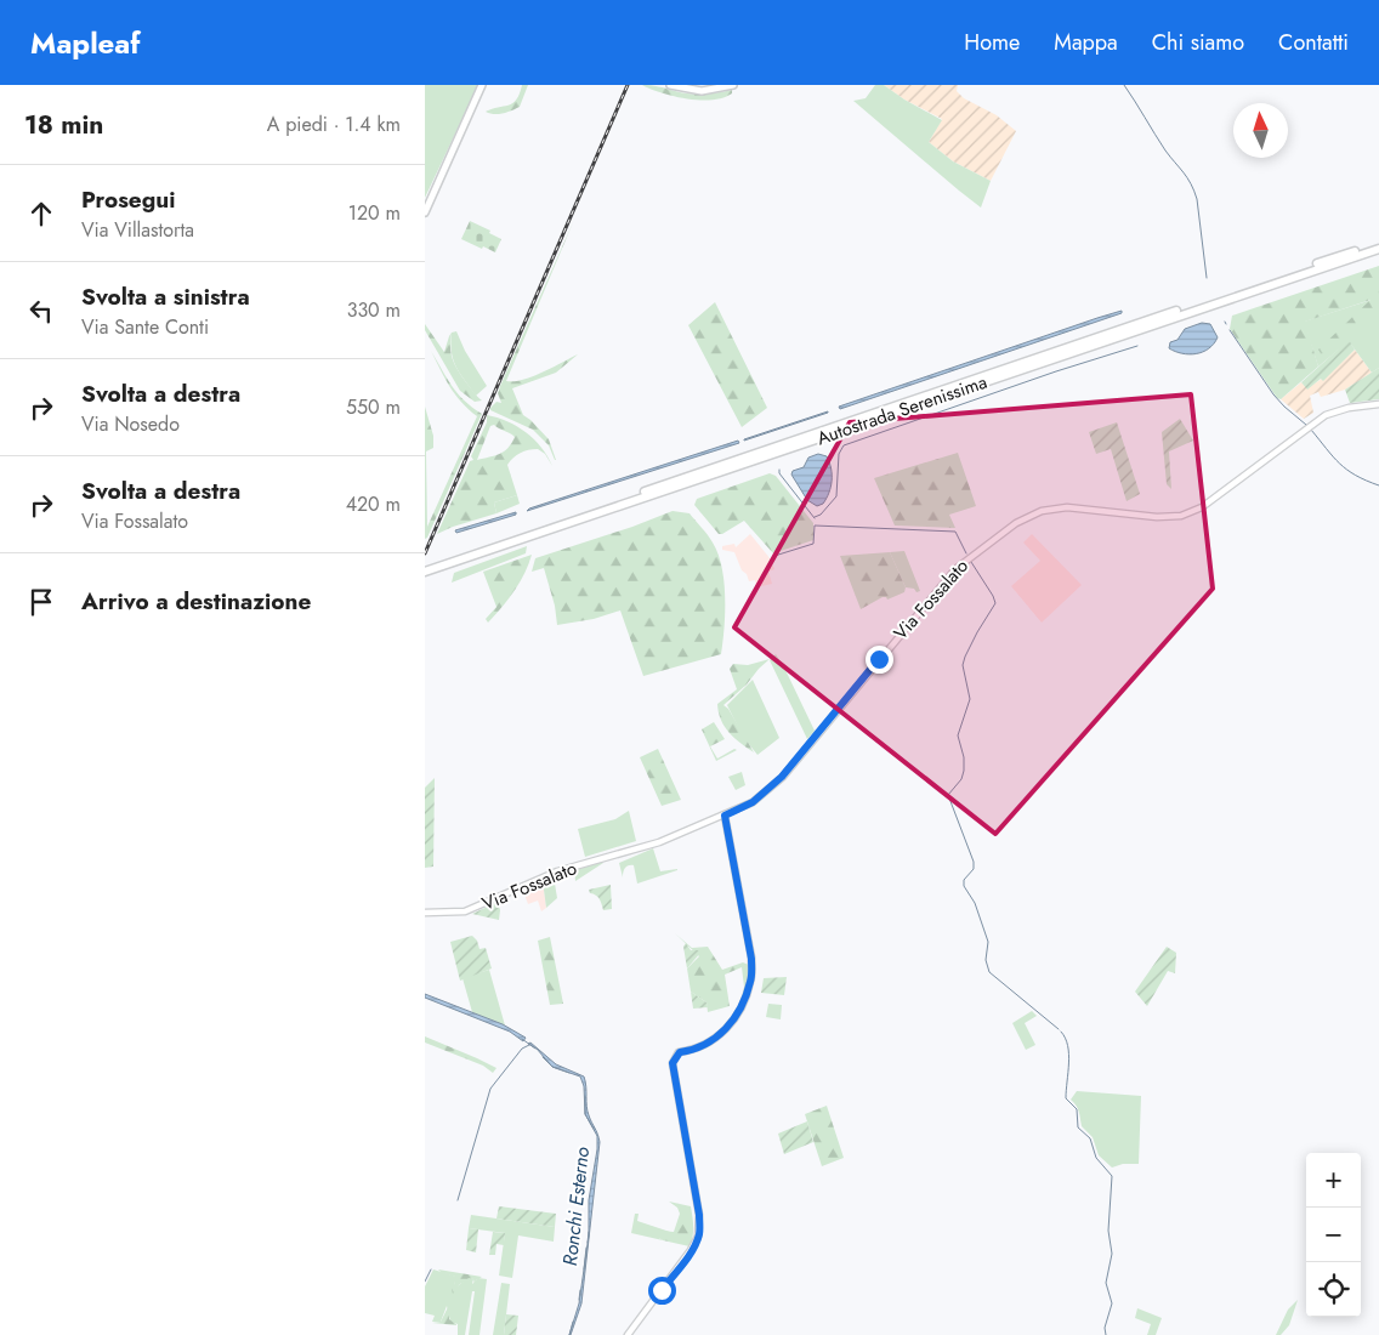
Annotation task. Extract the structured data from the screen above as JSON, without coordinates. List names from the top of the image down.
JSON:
{
  "streets": {
    "highway": ["Autostrada Serenissima"],
    "street": ["Via Fossalato"]
  },
  "water": ["Ronchi Esterno"],
  "north": "top",
  "page": {
    "header": "Mapleaf",
    "nav": [
      "Home",
      "Mappa",
      "Chi siamo",
      "Contatti"
    ],
    "heading": ["18 min", "A piedi · 1.4 km"],
    "list": [
      ["Prosegui", "Via Villastorta", "120 m"],
      ["Svolta a sinistra", "Via Sante Conti", "330 m"],
      ["Svolta a destra", "Via Nosedo", "550 m"],
      ["Svolta a destra", "Via Fossalato", "420 m"],
      "Arrivo a destinazione"
    ],
    "map_buttons": ["+", "−"]
  }
}
